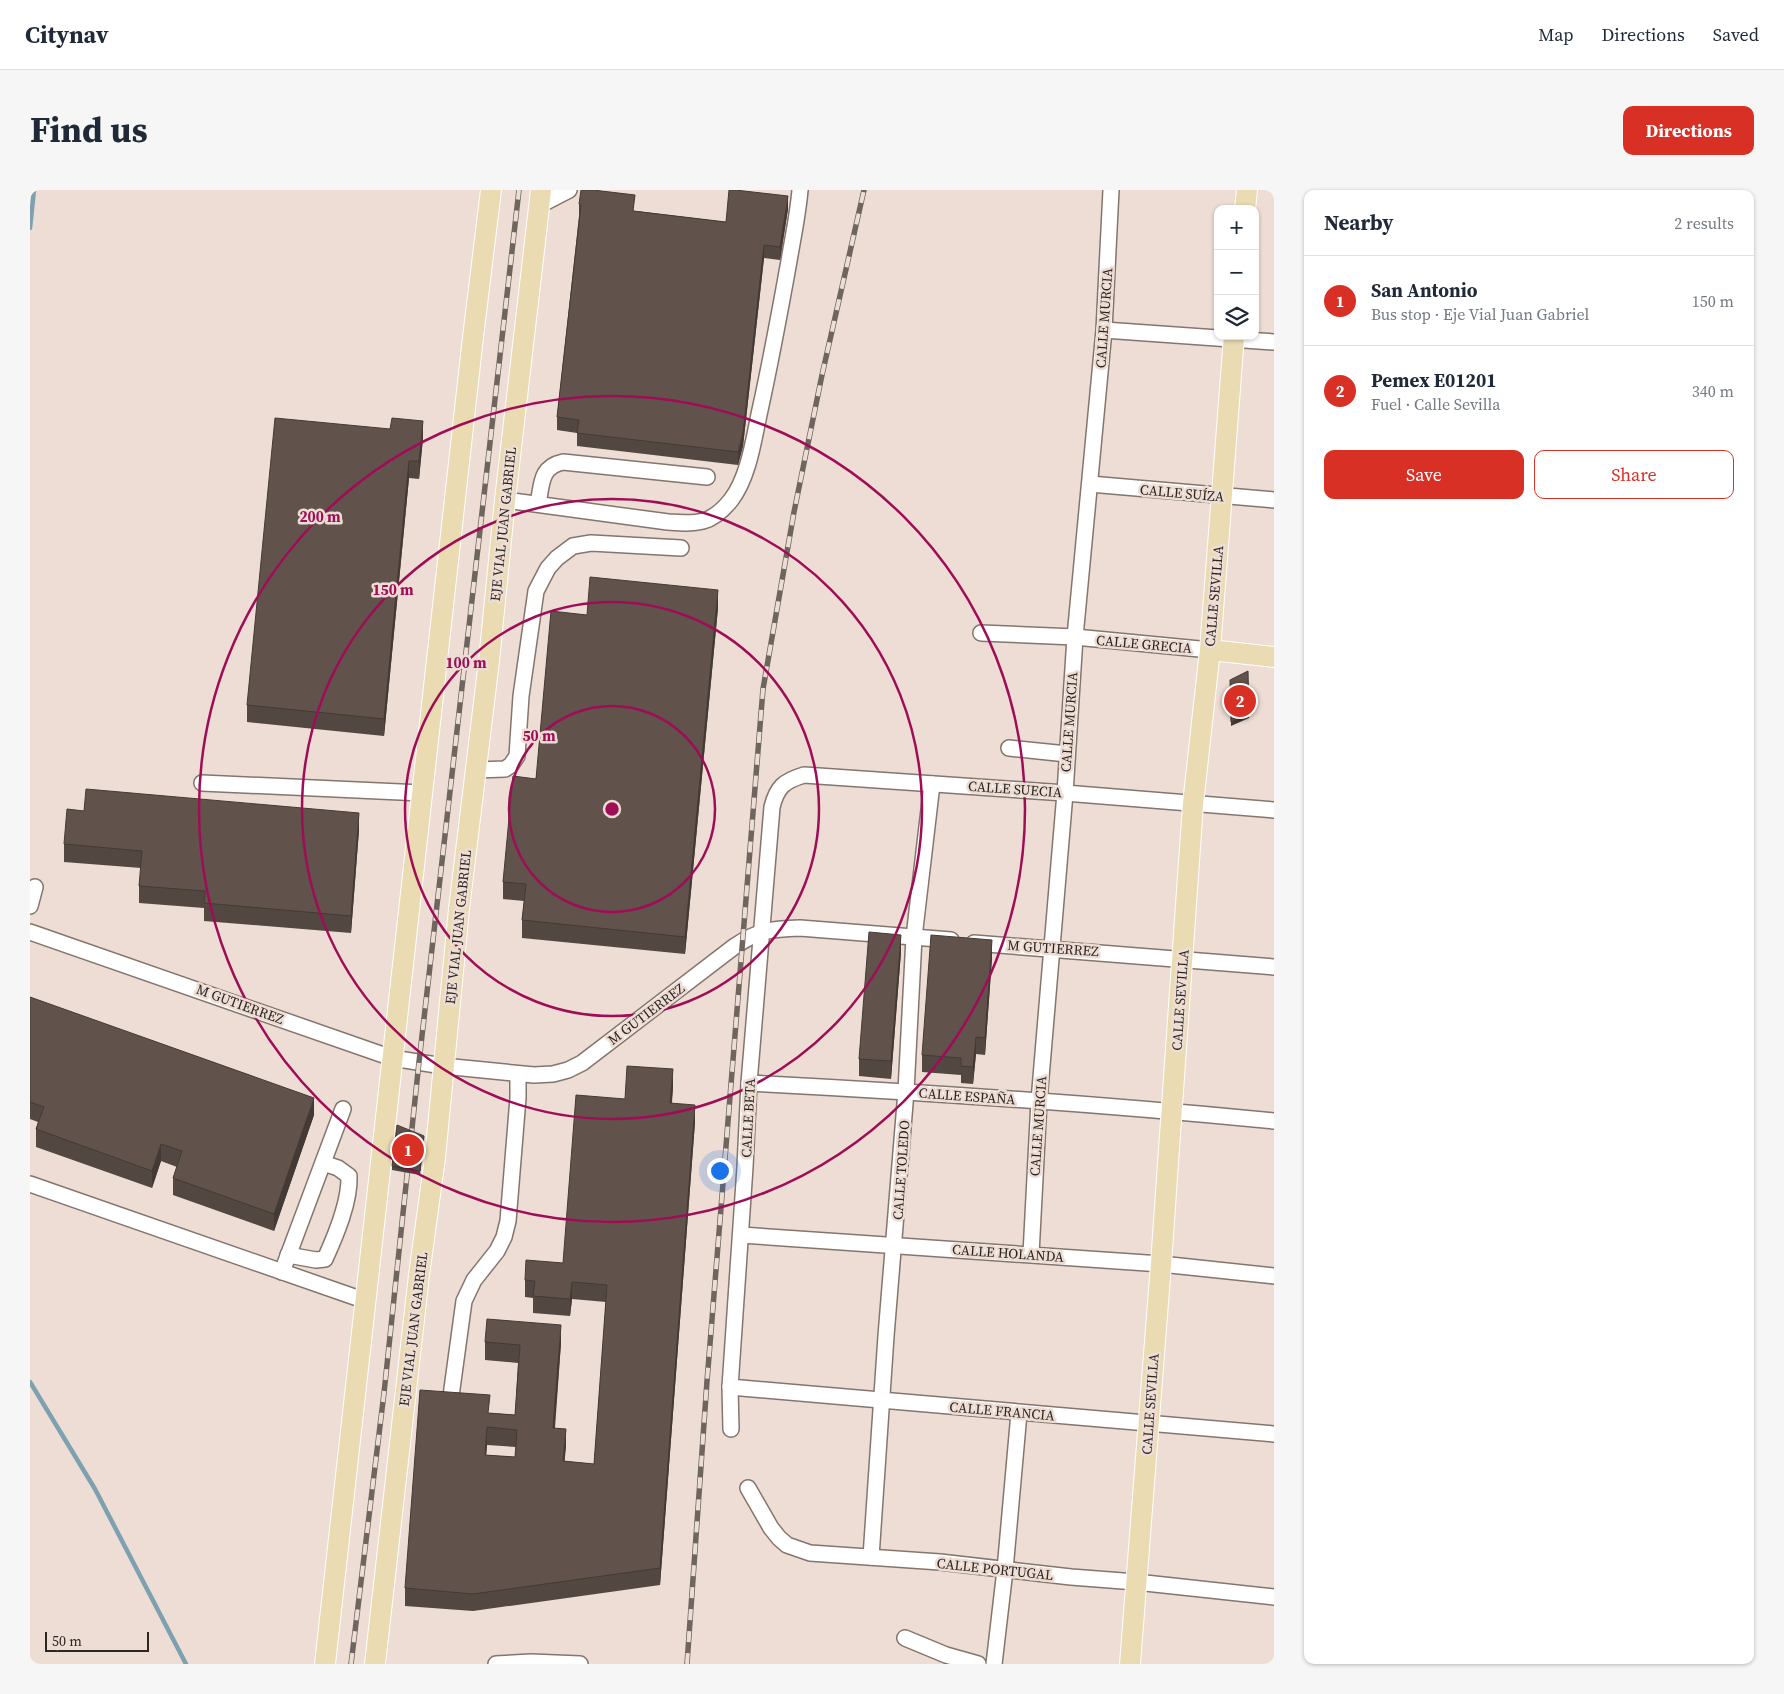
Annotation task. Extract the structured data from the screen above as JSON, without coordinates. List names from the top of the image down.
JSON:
{
  "streets": {
    "main road": ["EJE VIAL JUAN GABRIEL", "CALLE SEVILLA", "CALLE GRECIA"],
    "street": [
      "CALLE MURCIA",
      "CALLE SUÍZA",
      "CALLE SUECIA",
      "M GUTIERREZ",
      "CALLE ESPAÑA",
      "CALLE BETA",
      "CALLE TOLEDO",
      "CALLE HOLANDA",
      "CALLE FRANCIA",
      "CALLE PORTUGAL"
    ]
  },
  "crossings": [
    ["CALLE MURCIA", "CALLE SUÍZA"],
    ["CALLE MURCIA", "CALLE GRECIA"],
    ["CALLE MURCIA", "CALLE SUECIA"],
    ["CALLE MURCIA", "M GUTIERREZ"],
    ["CALLE MURCIA", "CALLE ESPAÑA"],
    ["CALLE MURCIA", "CALLE HOLANDA"],
    ["CALLE SUÍZA", "CALLE SEVILLA"],
    ["EJE VIAL JUAN GABRIEL", "M GUTIERREZ"],
    ["CALLE SEVILLA", "CALLE GRECIA"],
    ["CALLE SEVILLA", "CALLE SUECIA"],
    ["CALLE SEVILLA", "M GUTIERREZ"],
    ["CALLE SEVILLA", "CALLE ESPAÑA"],
    ["CALLE SEVILLA", "CALLE HOLANDA"],
    ["CALLE SEVILLA", "CALLE FRANCIA"],
    ["CALLE SEVILLA", "CALLE PORTUGAL"],
    ["CALLE SUECIA", "CALLE BETA"],
    ["CALLE SUECIA", "CALLE TOLEDO"],
    ["M GUTIERREZ", "CALLE BETA"],
    ["M GUTIERREZ", "CALLE TOLEDO"],
    ["CALLE ESPAÑA", "CALLE BETA"],
    ["CALLE ESPAÑA", "CALLE TOLEDO"],
    ["CALLE BETA", "CALLE HOLANDA"],
    ["CALLE BETA", "CALLE FRANCIA"],
    ["CALLE TOLEDO", "CALLE HOLANDA"],
    ["CALLE TOLEDO", "CALLE FRANCIA"],
    ["CALLE TOLEDO", "CALLE PORTUGAL"]
  ],
  "scale_bar": "50 m",
  "page": {
    "header": "Citynav",
    "nav": ["Map", "Directions", "Saved"],
    "title": "Find us",
    "buttons": [
      "Directions",
      ["Save", "Share"]
    ],
    "heading": ["Nearby", "2 results"],
    "map_buttons": ["+", "−"],
    "list": [
      {
        "mark": "1",
        "name": "San Antonio",
        "note": "Bus stop · Eje Vial Juan Gabriel",
        "value": "150 m"
      },
      {
        "mark": "2",
        "name": "Pemex E01201",
        "note": "Fuel · Calle Sevilla",
        "value": "340 m"
      }
    ],
    "pins": ["2", "1"],
    "scale": "50 m"
  },
  "rings": [
    "200 m",
    "150 m",
    "100 m",
    "50 m"
  ]
}
